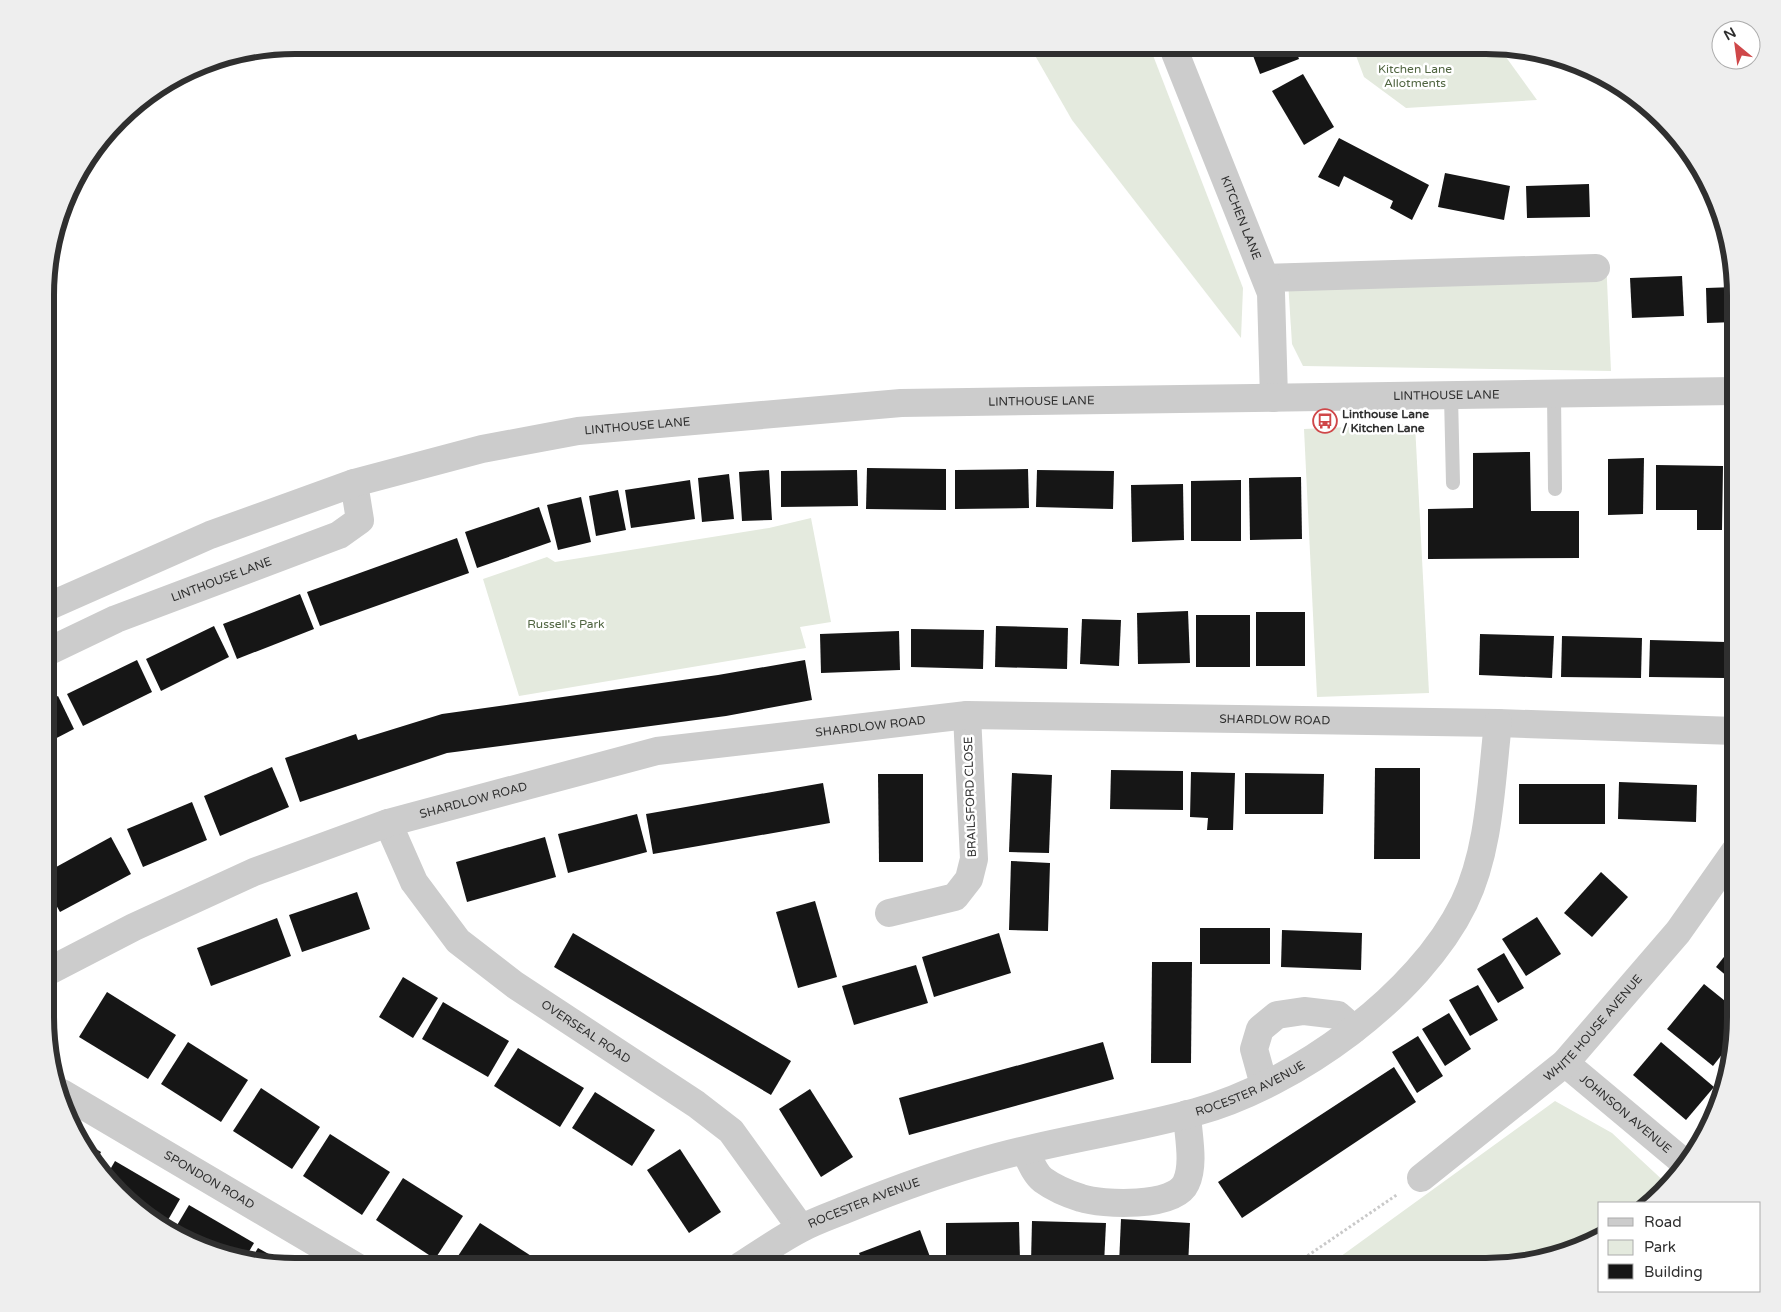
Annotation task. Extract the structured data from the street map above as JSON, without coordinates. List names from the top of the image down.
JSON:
{
  "streets": {
    "street": [
      "KITCHEN LANE",
      "LINTHOUSE LANE",
      "SHARDLOW ROAD",
      "BRAILSFORD CLOSE",
      "WHITE HOUSE AVENUE",
      "OVERSEAL ROAD",
      "ROCESTER AVENUE",
      "JOHNSON AVENUE",
      "SPONDON ROAD"
    ]
  },
  "crossings": [
    ["KITCHEN LANE", "LINTHOUSE LANE"],
    ["SHARDLOW ROAD", "BRAILSFORD CLOSE"],
    ["SHARDLOW ROAD", "OVERSEAL ROAD"],
    ["SHARDLOW ROAD", "ROCESTER AVENUE"],
    ["WHITE HOUSE AVENUE", "JOHNSON AVENUE"],
    ["OVERSEAL ROAD", "ROCESTER AVENUE"]
  ],
  "parks": ["Kitchen Lane Allotments", "Russell's Park"],
  "places": {
    "bus stop": ["Linthouse Lane / Kitchen Lane"]
  },
  "legend": ["Road", "Park", "Building"],
  "north": "top left"
}
